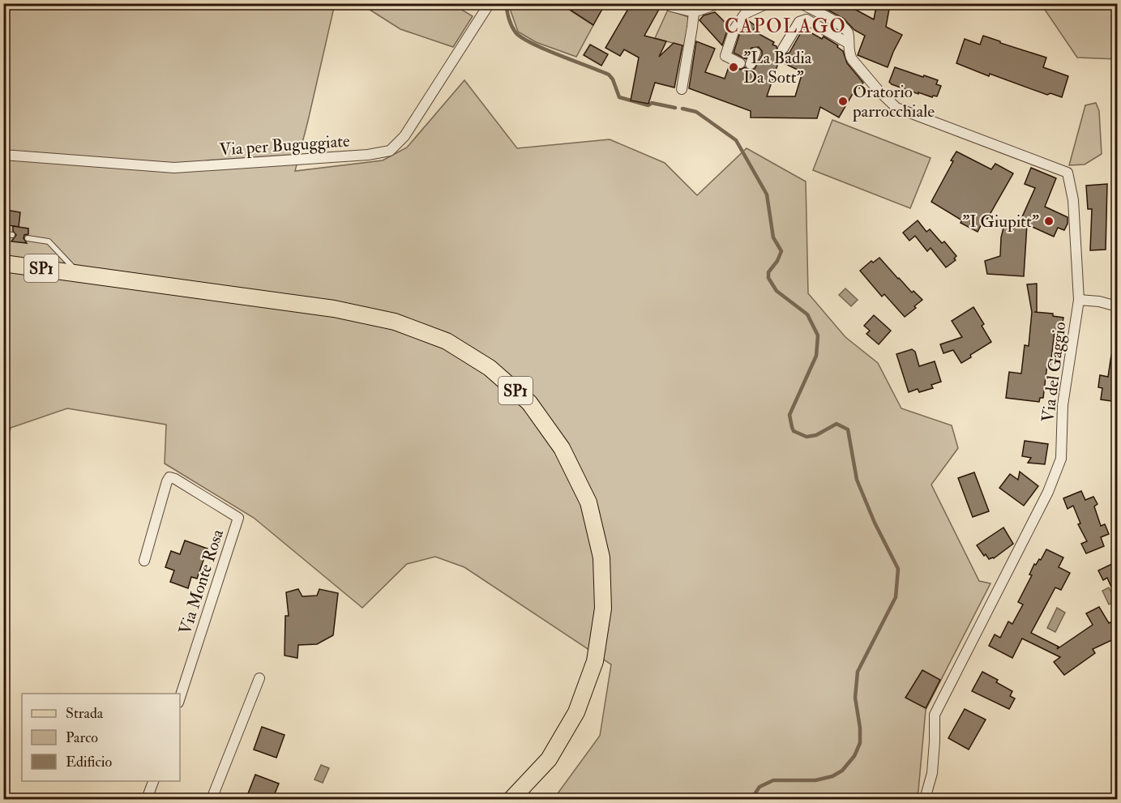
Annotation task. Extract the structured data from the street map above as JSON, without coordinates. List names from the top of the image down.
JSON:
{
  "streets": {
    "main road": ["SP1"],
    "street": ["Via per Buguggiate", "Via del Gaggio", "Via Monte Rosa"]
  },
  "districts": ["CAPOLAGO"],
  "places": ["\"La Badia Da Sott\"", "Oratorio parrocchiale", "\"I Giupitt\""],
  "legend": ["Strada", "Parco", "Edificio"]
}
